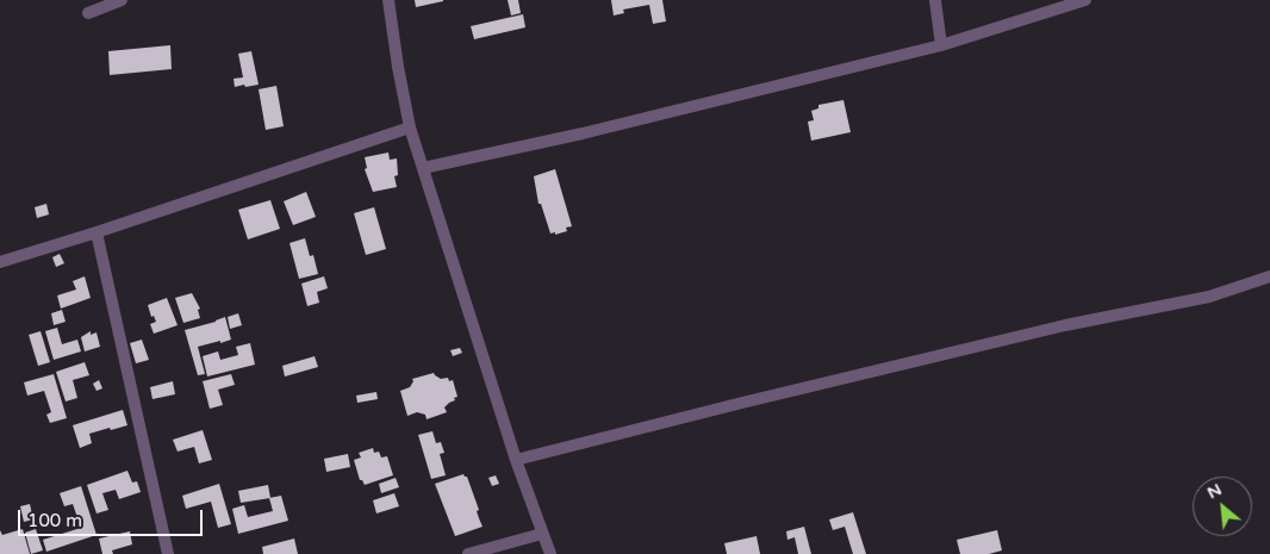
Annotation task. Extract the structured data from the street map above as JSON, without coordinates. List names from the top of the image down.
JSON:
{
  "scale_bar": "100 m",
  "north": "top left"
}
